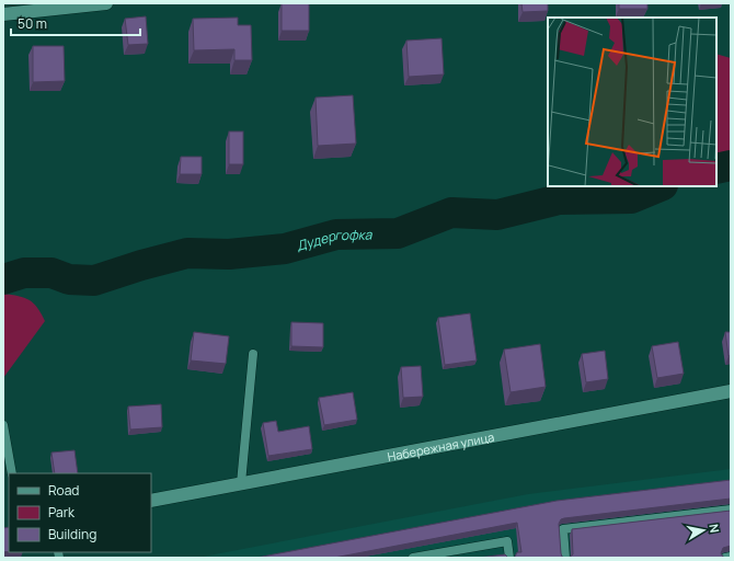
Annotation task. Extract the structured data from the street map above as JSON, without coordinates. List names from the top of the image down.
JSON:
{
  "streets": {
    "street": ["Набережная улица"]
  },
  "water": ["Дудергофка"],
  "legend": ["Road", "Park", "Building"],
  "scale_bar": "50 m",
  "north": "right"
}
